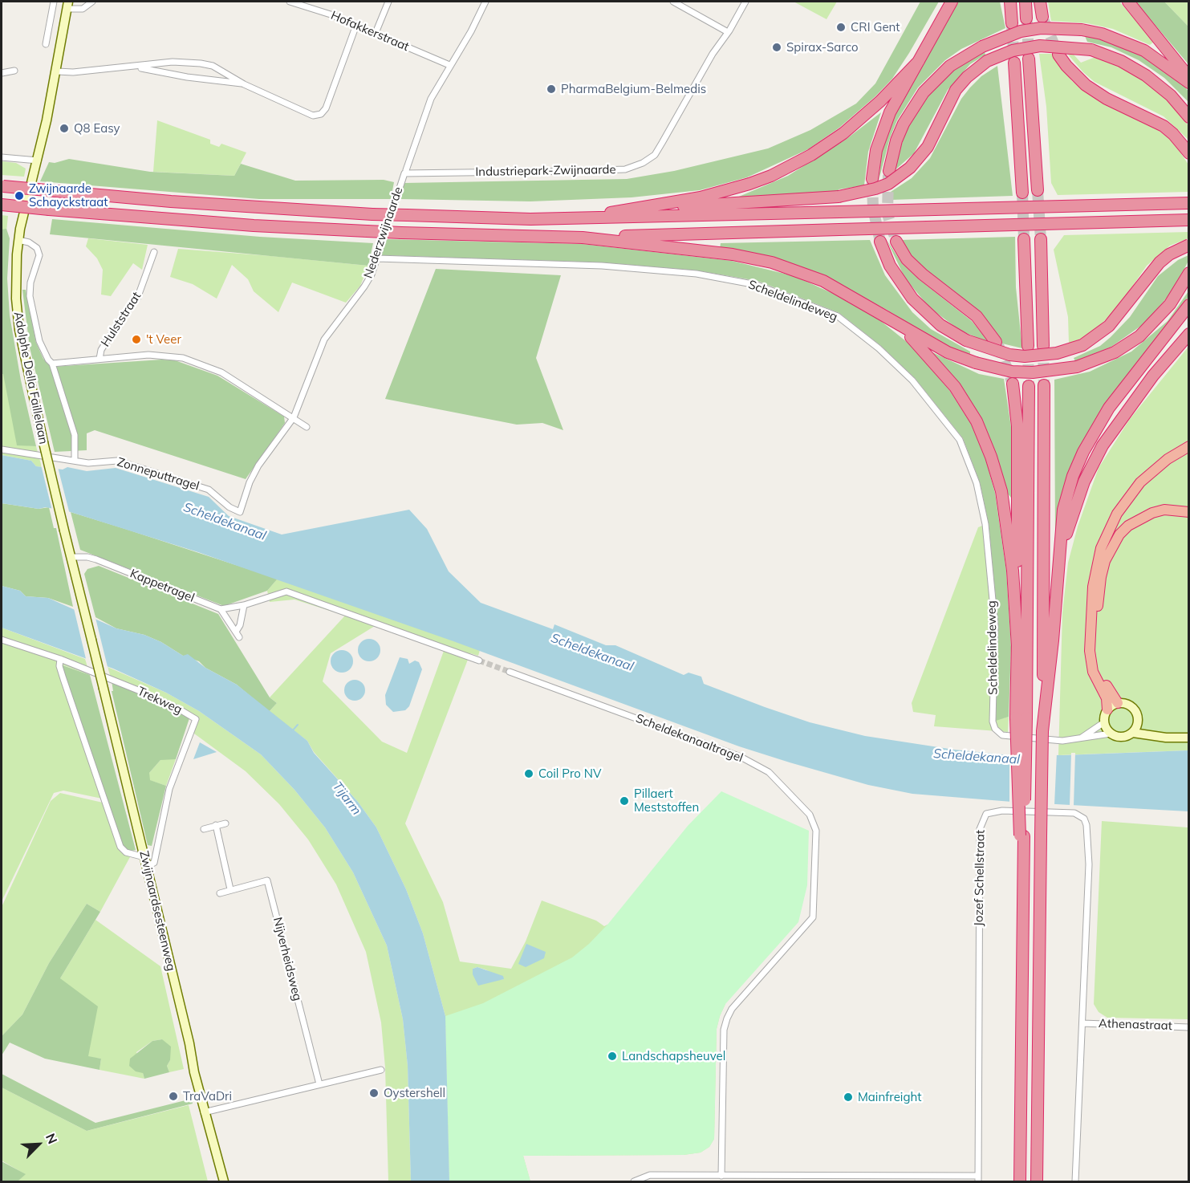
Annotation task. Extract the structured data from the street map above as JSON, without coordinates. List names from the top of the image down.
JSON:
{
  "streets": {
    "main road": ["Adolphe Della Faillelaan", "Zwijnaardsesteenweg"],
    "street": [
      "Hofakkerstraat",
      "Industriepark-Zwijnaarde",
      "Nederzwijnaarde",
      "Scheldelindeweg",
      "Hulststraat",
      "Zonneputtragel",
      "Kappetragel",
      "Trekweg",
      "Scheldekanaaltragel",
      "Jozef Schellstraat",
      "Nijverheidsweg",
      "Athenastraat"
    ]
  },
  "crossings": [
    ["Hofakkerstraat", "Nederzwijnaarde"],
    ["Industriepark-Zwijnaarde", "Nederzwijnaarde"],
    ["Nederzwijnaarde", "Scheldelindeweg"],
    ["Nederzwijnaarde", "Zonneputtragel"],
    ["Adolphe Della Faillelaan", "Kappetragel"],
    ["Adolphe Della Faillelaan", "Zwijnaardsesteenweg"],
    ["Trekweg", "Zwijnaardsesteenweg"],
    ["Jozef Schellstraat", "Athenastraat"]
  ],
  "water": ["Scheldekanaal", "Tijarm"],
  "places": [
    "CRI Gent",
    "Spirax-Sarco",
    "PharmaBelgium-Belmedis",
    "Q8 Easy",
    "Zwijnaarde Schayckstraat",
    "'t Veer",
    "Coil Pro NV",
    "Pillaert Meststoffen",
    "Landschapsheuvel",
    "Oystershell",
    "TraVaDri",
    "Mainfreight"
  ],
  "north": "top right"
}
